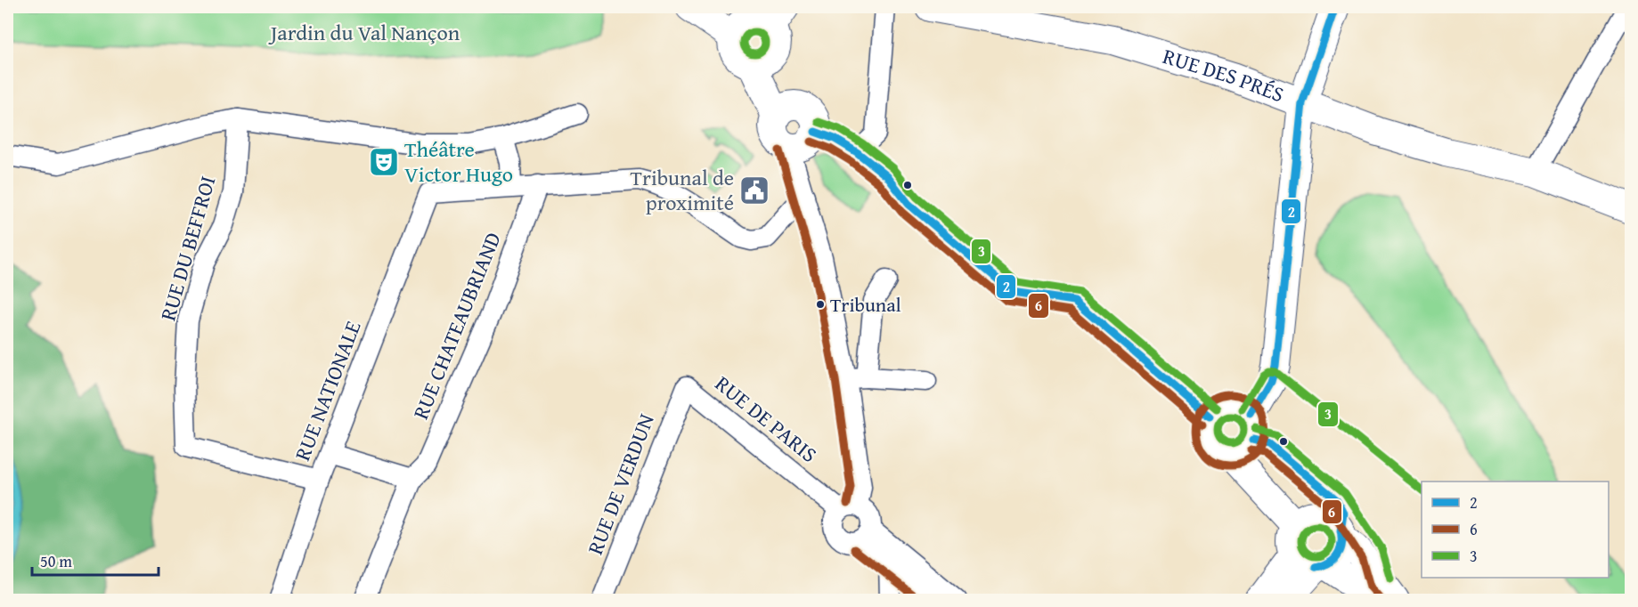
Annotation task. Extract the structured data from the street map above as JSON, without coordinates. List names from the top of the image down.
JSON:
{
  "streets": {
    "main road": ["RUE DES PRÉS"],
    "street": [
      "RUE DU BEFFROI",
      "RUE CHATEAUBRIAND",
      "RUE NATIONALE",
      "RUE DE PARIS",
      "RUE DE VERDUN"
    ]
  },
  "crossings": [
    ["RUE DU BEFFROI", "RUE NATIONALE"],
    ["RUE DE PARIS", "RUE DE VERDUN"]
  ],
  "parks": ["Jardin du Val Nançon"],
  "places": {
    "theatre": ["Théâtre Victor Hugo"],
    "public building": ["Tribunal de proximité"],
    "other": ["Tribunal"]
  },
  "lines": ["transit line 2", "transit line 3", "transit line 6"],
  "legend": ["2", "6", "3"],
  "scale_bar": "50 m"
}
